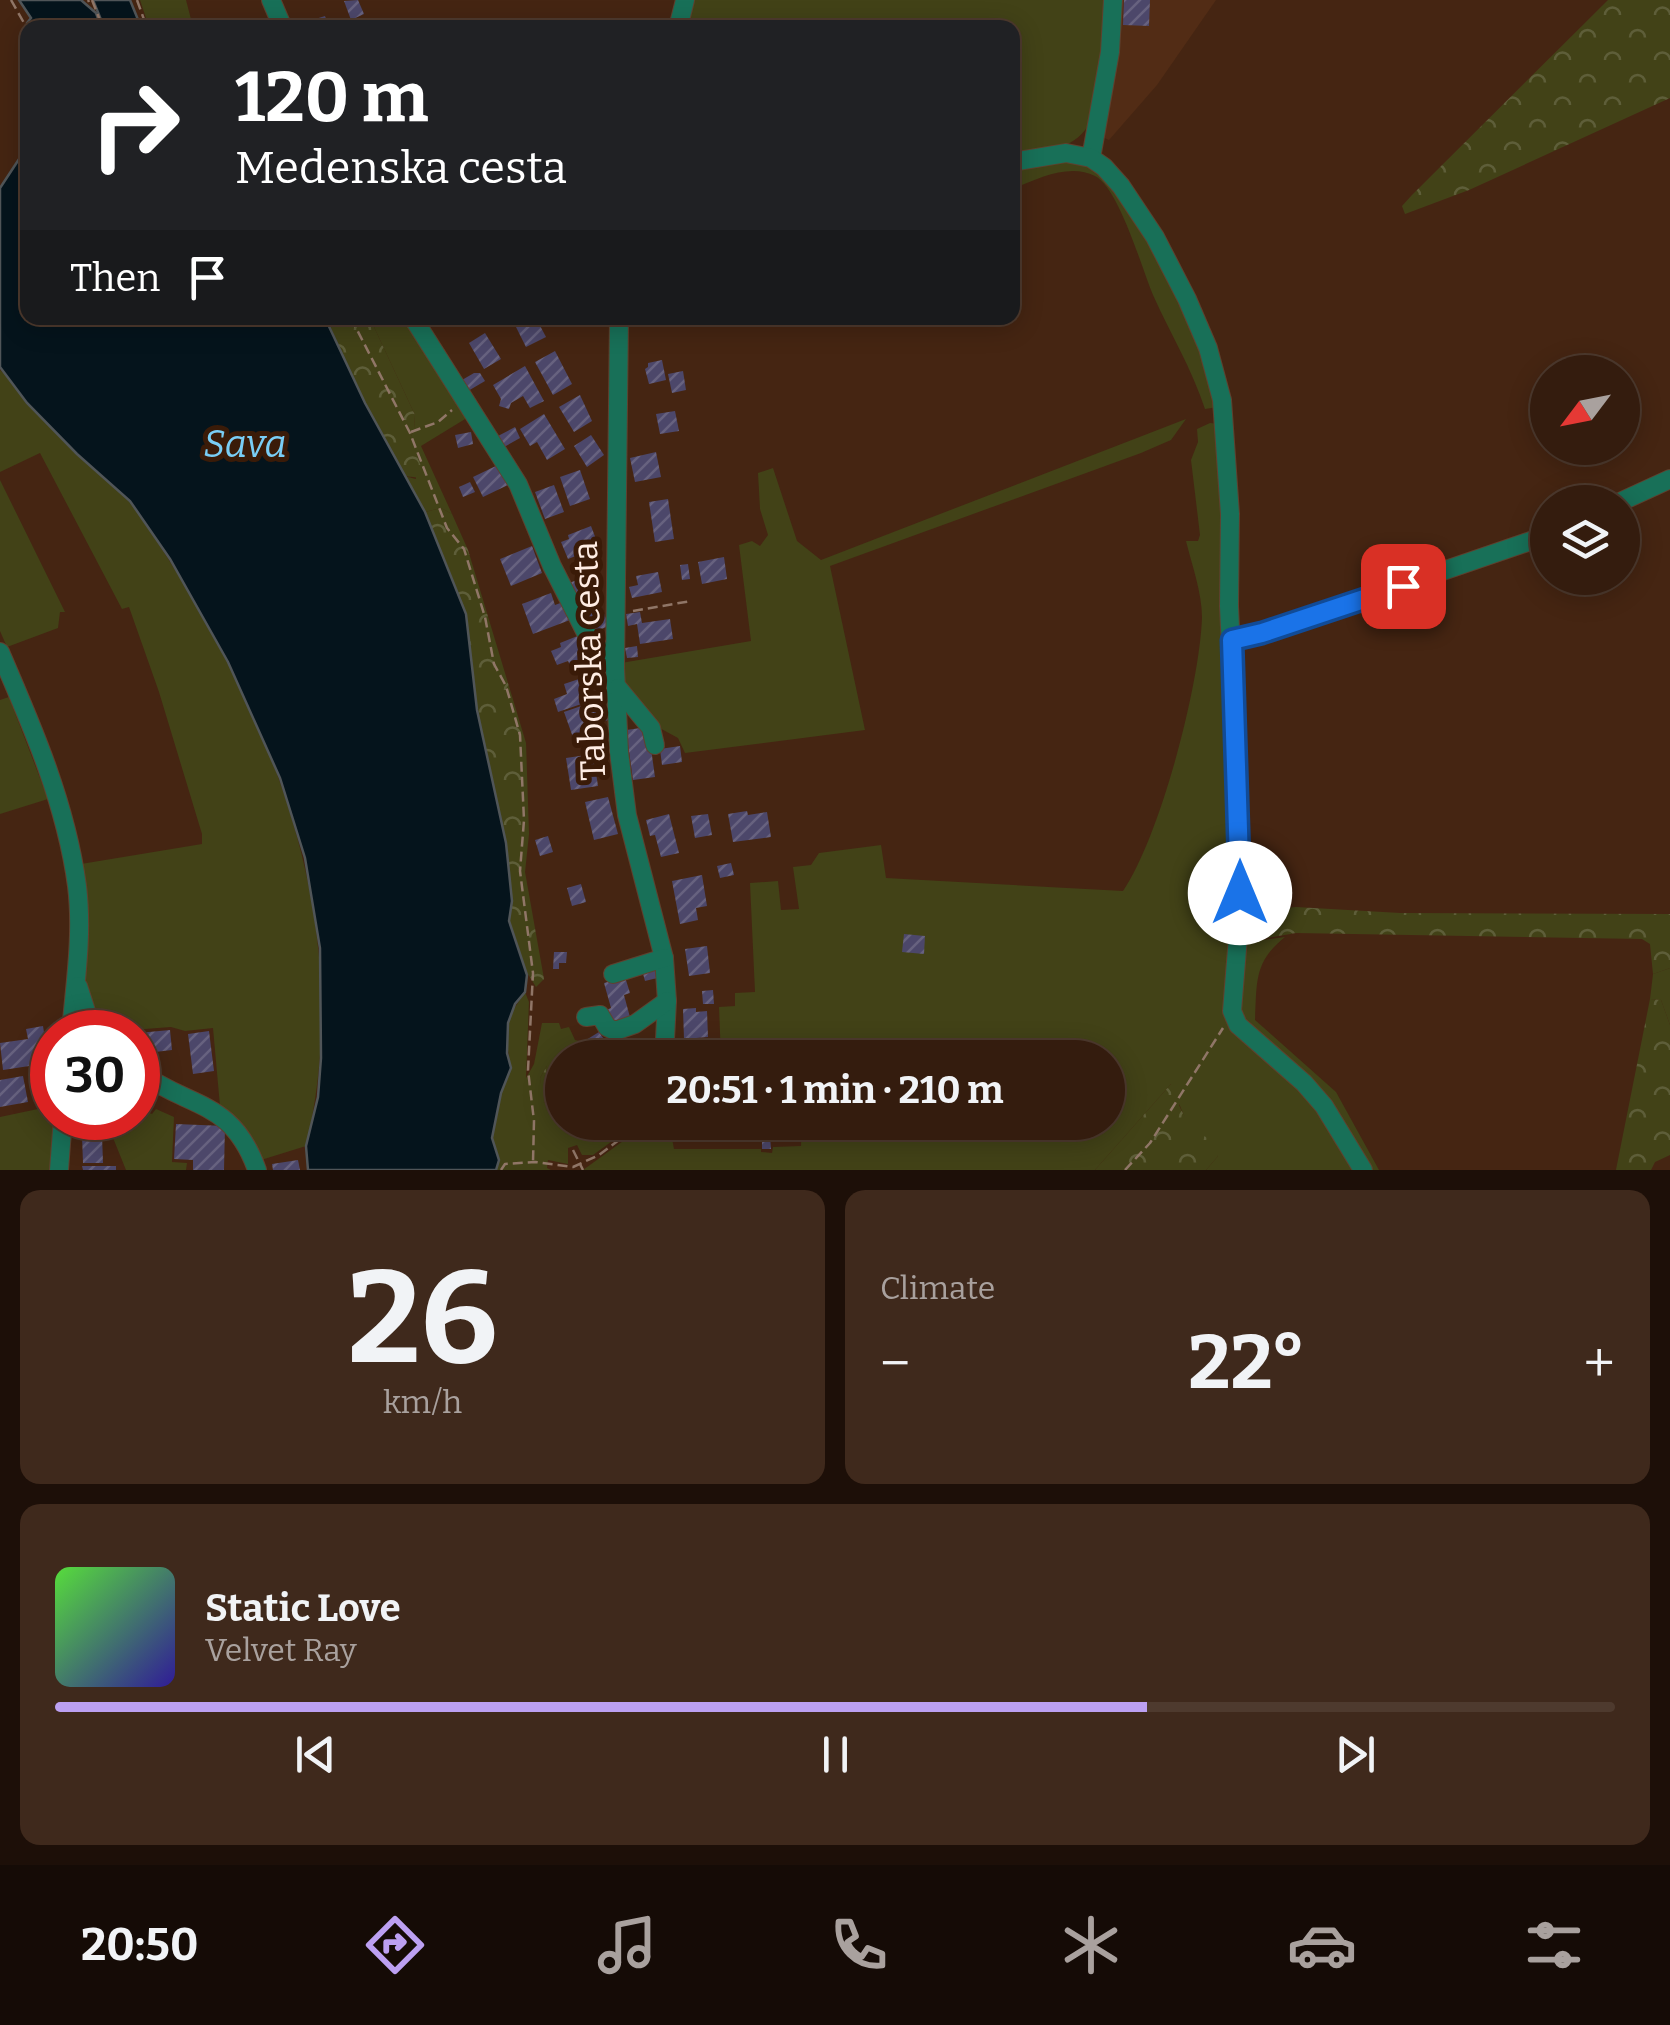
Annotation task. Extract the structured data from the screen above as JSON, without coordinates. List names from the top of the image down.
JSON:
{
  "streets": {
    "street": ["Taborska cesta"]
  },
  "water": ["Sava"],
  "north": "bottom left",
  "page": {
    "turn": ["120 m", "Medenska cesta"],
    "then": "Then",
    "limit": "30",
    "trip": "20:51 · 1 min · 210 m",
    "tile": [
      ["26", "km/h"],
      "Climate"
    ],
    "heat": ["−", "22°", "+"],
    "song": ["Static Love", "Velvet Ray"],
    "tabs": "20:50"
  }
}
